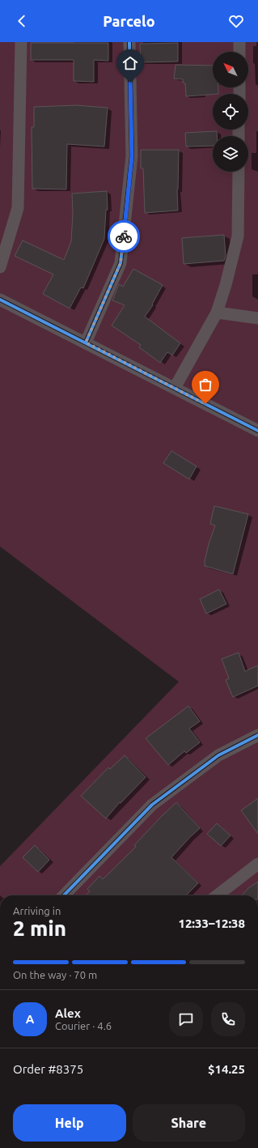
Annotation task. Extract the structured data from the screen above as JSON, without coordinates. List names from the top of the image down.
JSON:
{
  "north": "top left",
  "page": {
    "header": "Parcelo",
    "heading": ["2 min", "Arriving in", "12:33–12:38"],
    "panel": [
      "Alex",
      "Courier · 4.6",
      "Order #8375",
      "$14.25"
    ],
    "bar": "On the way · 70 m",
    "round": "A",
    "buttons": ["Help", "Share"]
  }
}
